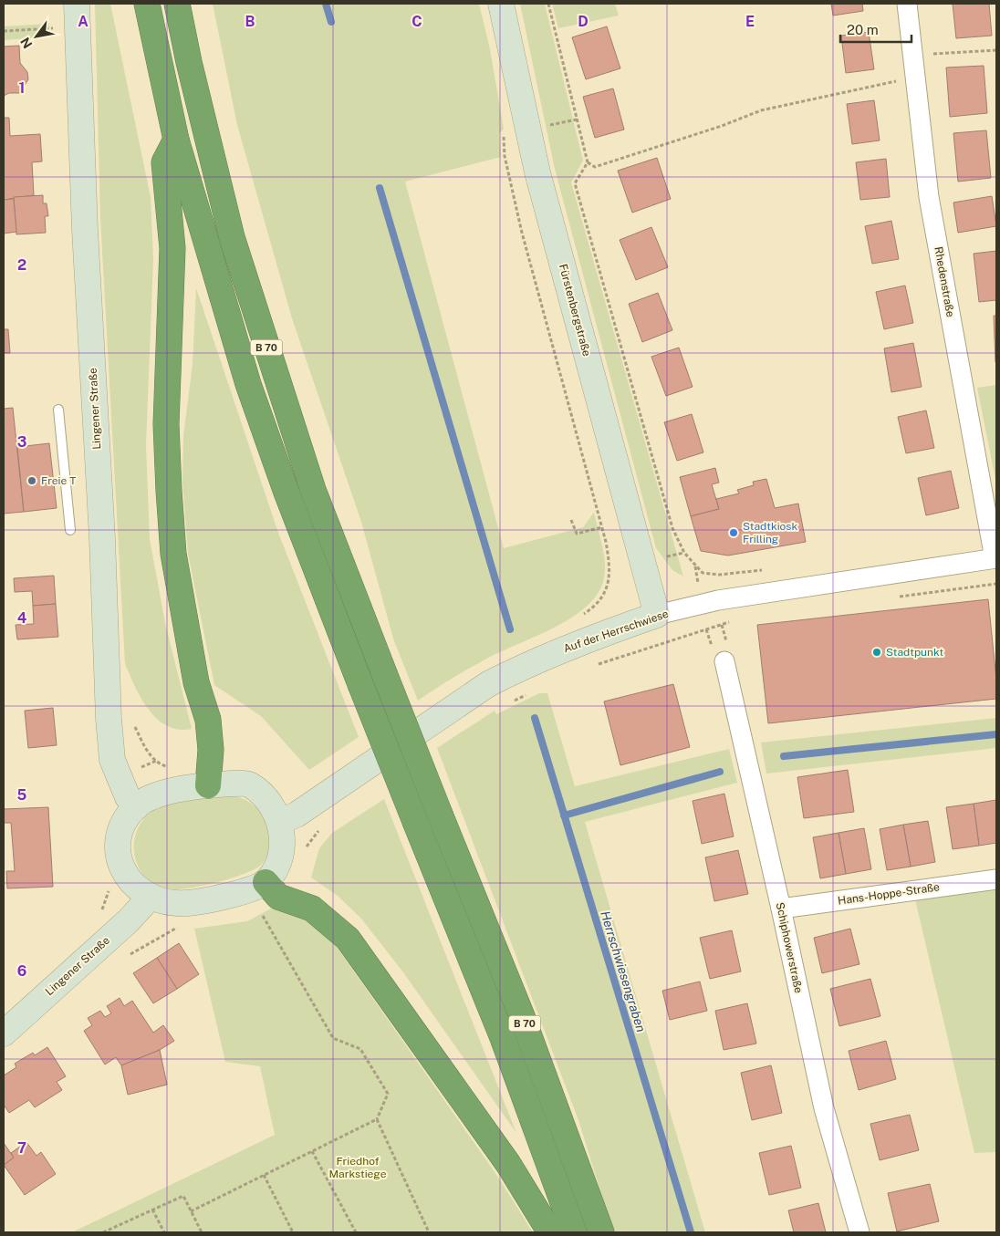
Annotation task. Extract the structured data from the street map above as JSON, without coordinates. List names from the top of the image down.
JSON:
{
  "streets": {
    "highway": ["B 70"],
    "street": [
      "Rhedenstraße",
      "Fürstenbergstraße",
      "Lingener Straße",
      "Auf der Herrschwiese",
      "Hans-Hoppe-Straße",
      "Schiphowerstraße"
    ]
  },
  "crossings": [
    ["Rhedenstraße", "Auf der Herrschwiese"],
    ["Fürstenbergstraße", "Auf der Herrschwiese"],
    ["Lingener Straße", "Auf der Herrschwiese"],
    ["Hans-Hoppe-Straße", "Schiphowerstraße"]
  ],
  "water": ["Herrschwiesengraben"],
  "parks": ["Friedhof Markstiege"],
  "places": ["Freie T", "Stadtkiosk Frilling", "Stadtpunkt"],
  "scale_bar": "20 m",
  "north": "bottom left",
  "grid": {
    "columns": [
      "A",
      "B",
      "C",
      "D",
      "E"
    ],
    "rows": [
      "1",
      "2",
      "3",
      "4",
      "5",
      "6",
      "7"
    ]
  }
}
